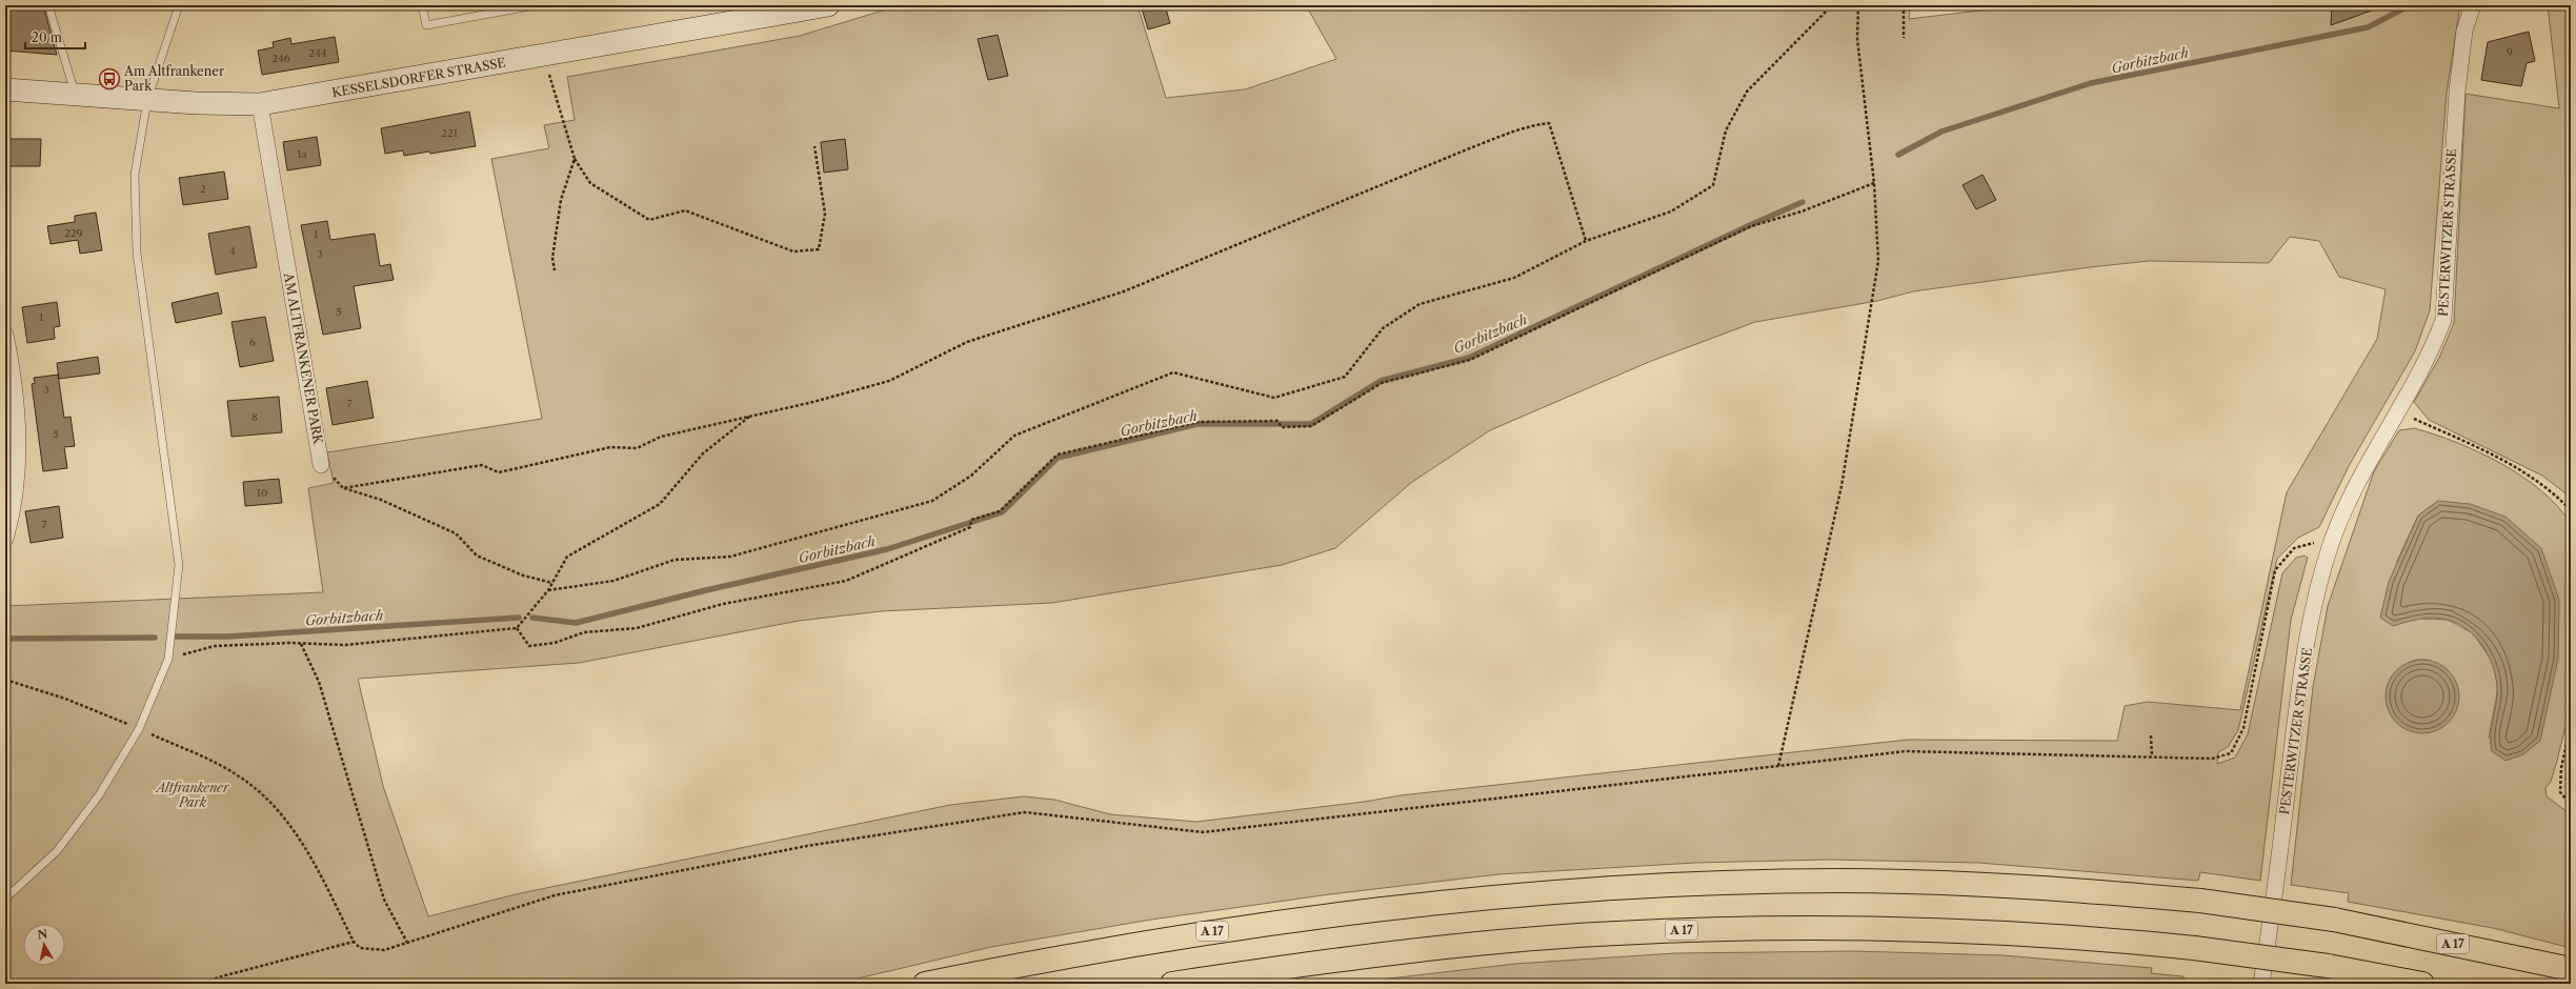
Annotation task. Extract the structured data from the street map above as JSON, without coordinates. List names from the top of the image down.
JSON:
{
  "streets": {
    "highway": ["A 17"],
    "main road": ["KESSELSDORFER STRASSE"],
    "street": ["PESTERWITZER STRASSE", "AM ALTFRANKENER PARK"]
  },
  "crossings": [
    ["KESSELSDORFER STRASSE", "AM ALTFRANKENER PARK"]
  ],
  "water": ["Gorbitzbach"],
  "parks": ["Altfrankener Park"],
  "places": {
    "bus stop": ["Am Altfrankener Park"]
  },
  "house_numbers": [
    "9",
    "244",
    "246",
    "221",
    "1a",
    "2",
    "229",
    "1",
    "4",
    "3",
    "5",
    "1",
    "6",
    "3",
    "7",
    "8",
    "5",
    "10",
    "7"
  ],
  "scale_bar": "20 m",
  "north": "top"
}
